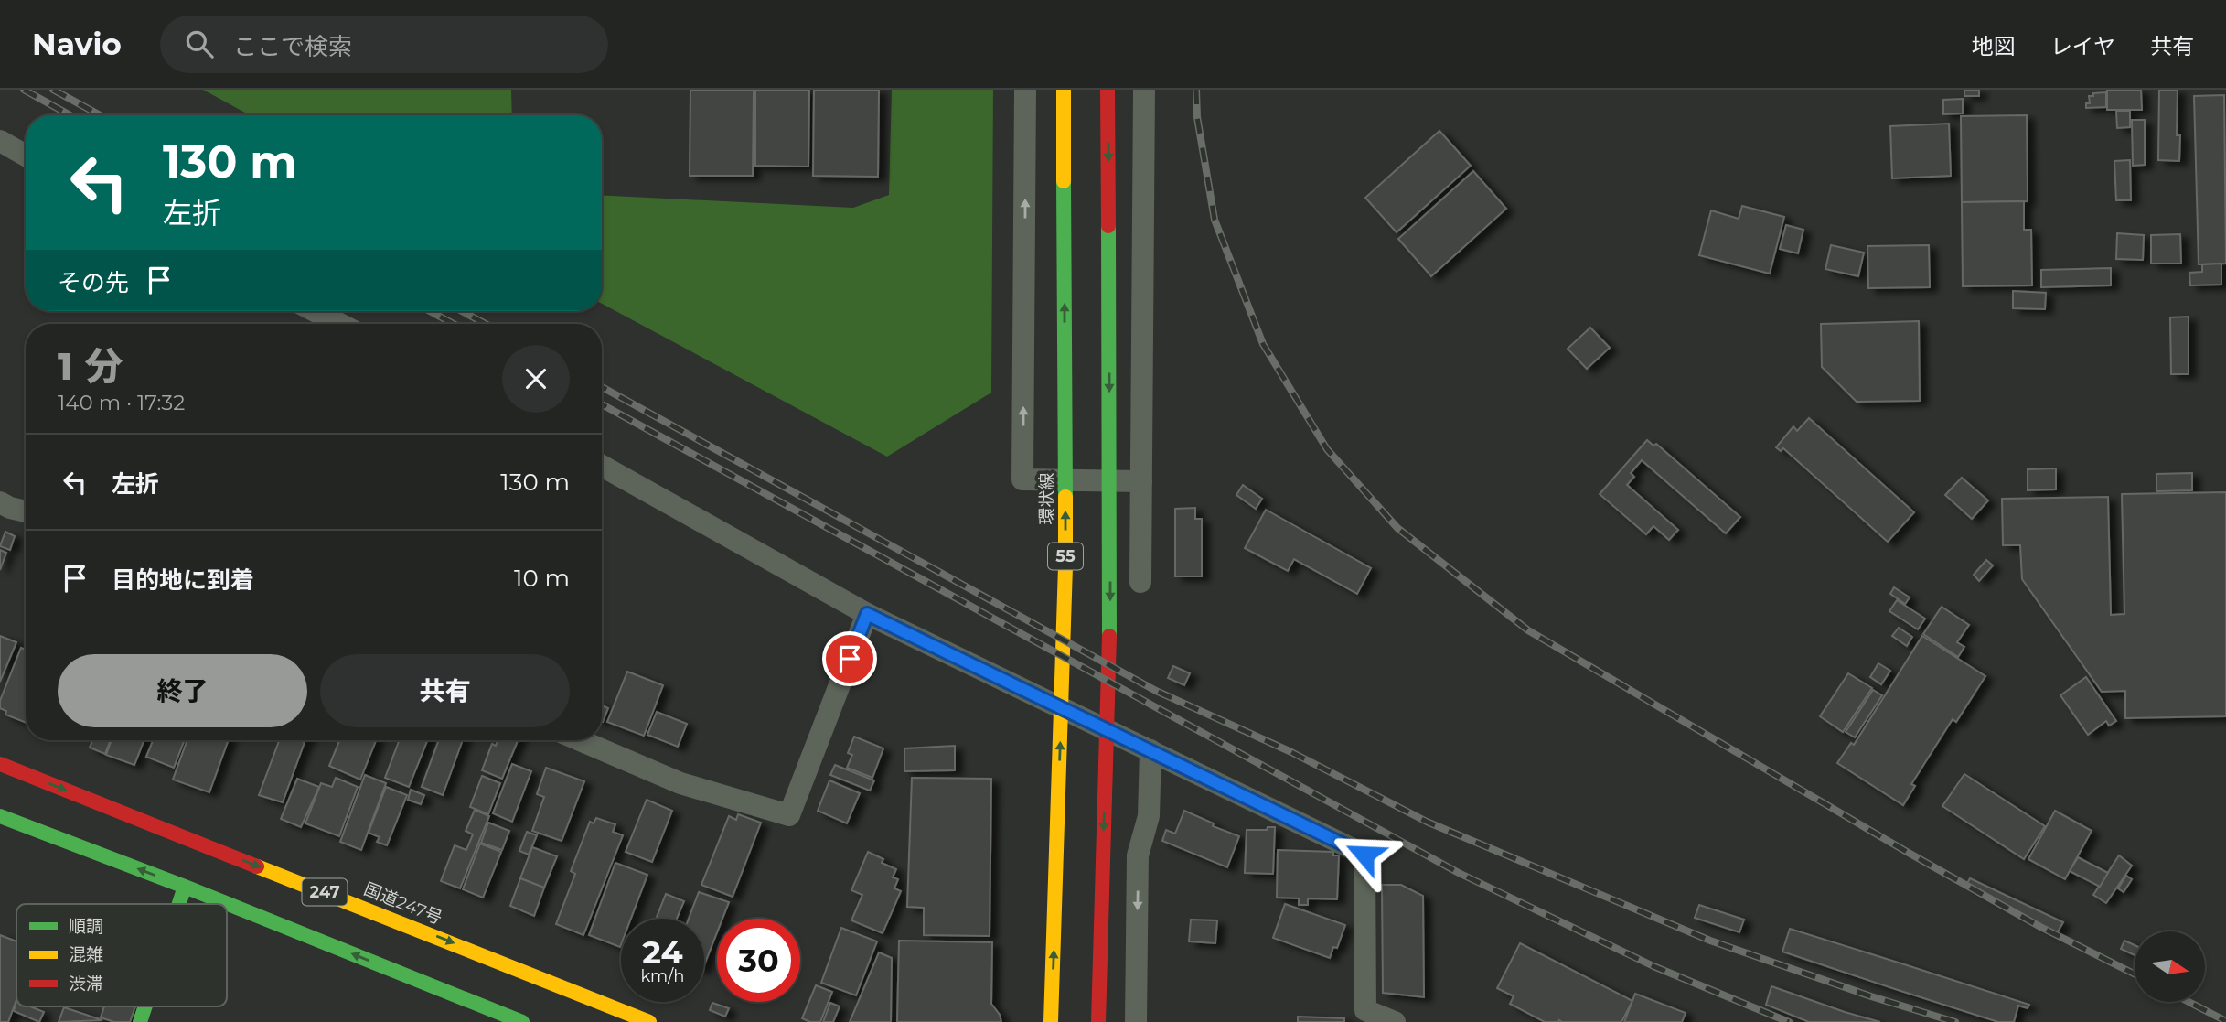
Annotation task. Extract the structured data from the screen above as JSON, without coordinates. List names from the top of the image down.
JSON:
{
  "streets": {
    "main road": [
      "環状線",
      "55",
      "247",
      "国道247号"
    ]
  },
  "legend": ["順調", "混雑", "渋滞"],
  "north": "right",
  "page": {
    "header": "Navio",
    "search": "ここで検索",
    "nav": ["地図", "レイヤ", "共有"],
    "turn": ["130 m", "左折"],
    "then": "その先",
    "heading": ["1 分", "140 m · 17:32"],
    "list": [
      {
        "name": "左折",
        "value": "130 m"
      },
      {
        "name": "目的地に到着",
        "value": "10 m"
      }
    ],
    "buttons": ["終了", "共有"],
    "speed": "24 km/h",
    "limit": "30"
  }
}
